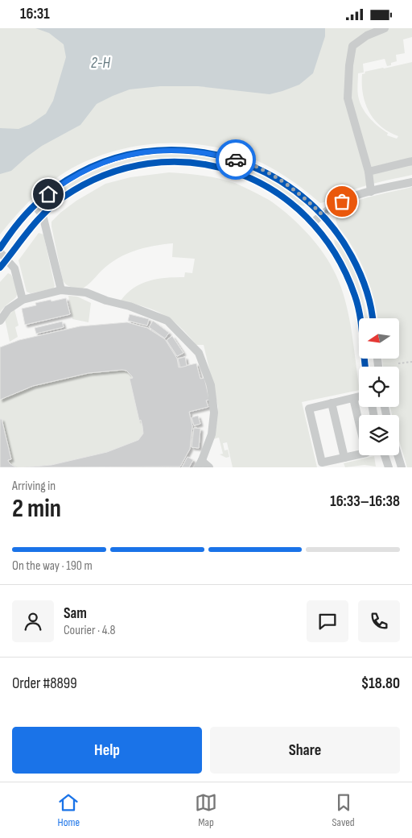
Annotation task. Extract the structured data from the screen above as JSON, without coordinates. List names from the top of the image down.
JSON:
{
  "water": ["2-H"],
  "north": "left",
  "page": {
    "status": "16:31",
    "heading": ["2 min", "Arriving in", "16:33–16:38"],
    "panel": [
      "Sam",
      "Courier · 4.8",
      "Order #8899",
      "$18.80"
    ],
    "bar": "On the way · 190 m",
    "buttons": ["Help", "Share"],
    "tabs": ["Home", "Map", "Saved"]
  }
}
